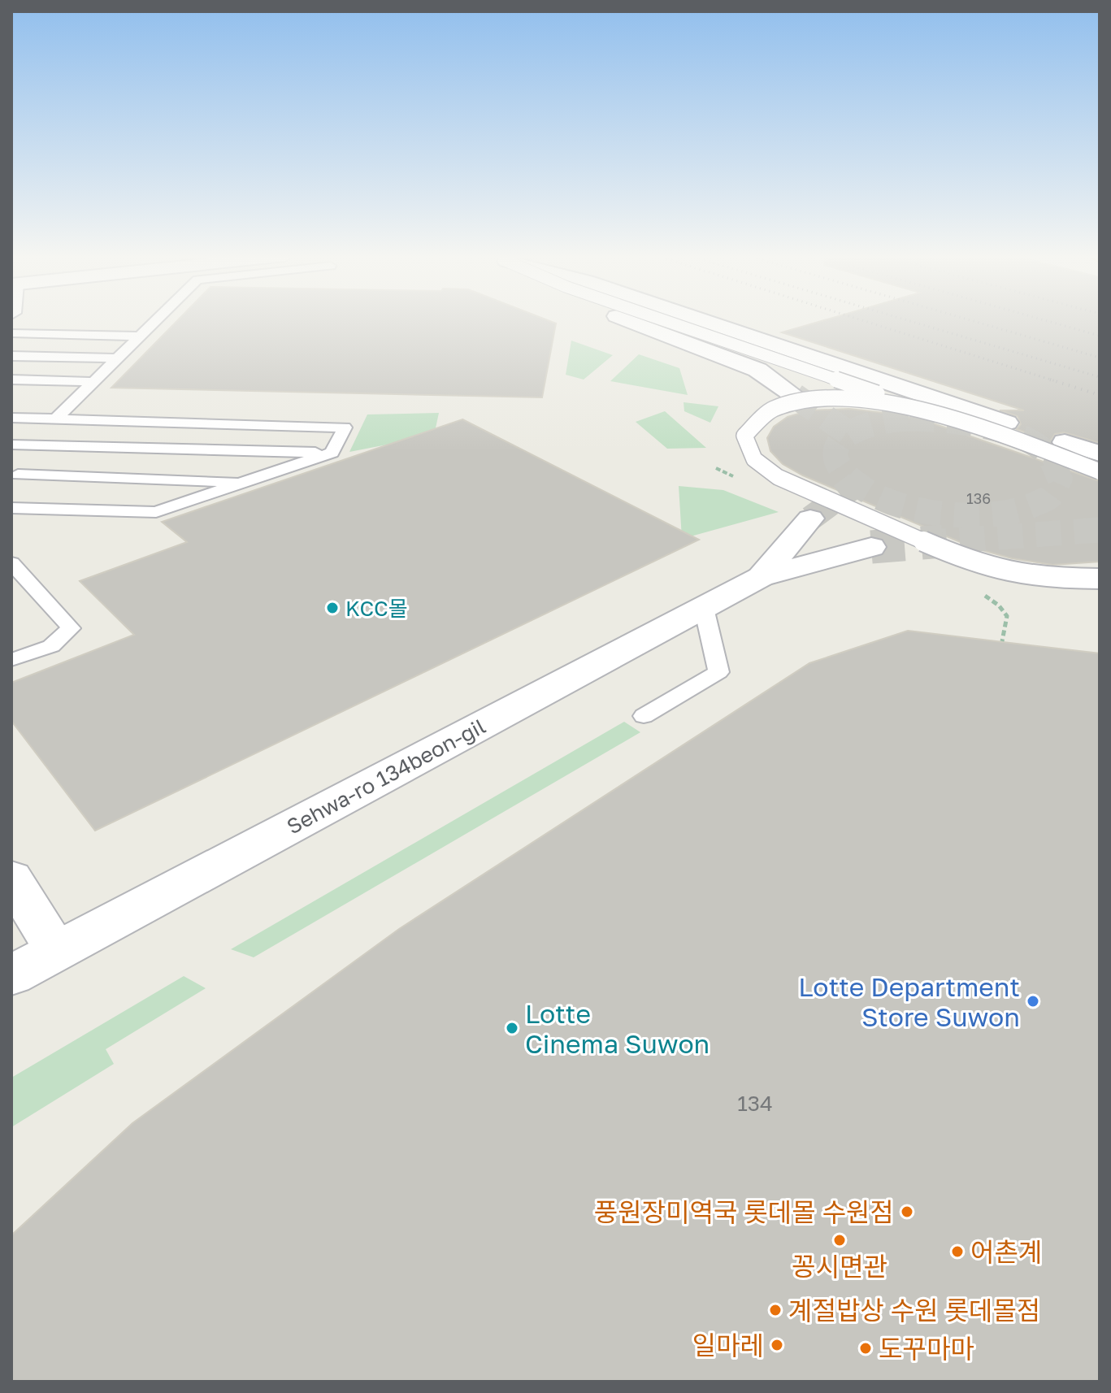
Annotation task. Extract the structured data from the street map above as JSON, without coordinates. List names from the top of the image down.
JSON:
{
  "streets": {
    "street": ["Sehwa-ro 134beon-gil"]
  },
  "places": [
    "KCC몰",
    "Lotte Department Store Suwon",
    "Lotte Cinema Suwon",
    "풍원장미역국 롯데몰 수원점",
    "꽁시면관",
    "어촌계",
    "계절밥상 수원 롯데몰점",
    "일마레",
    "도꾸마마"
  ],
  "house_numbers": ["136", "134"]
}
